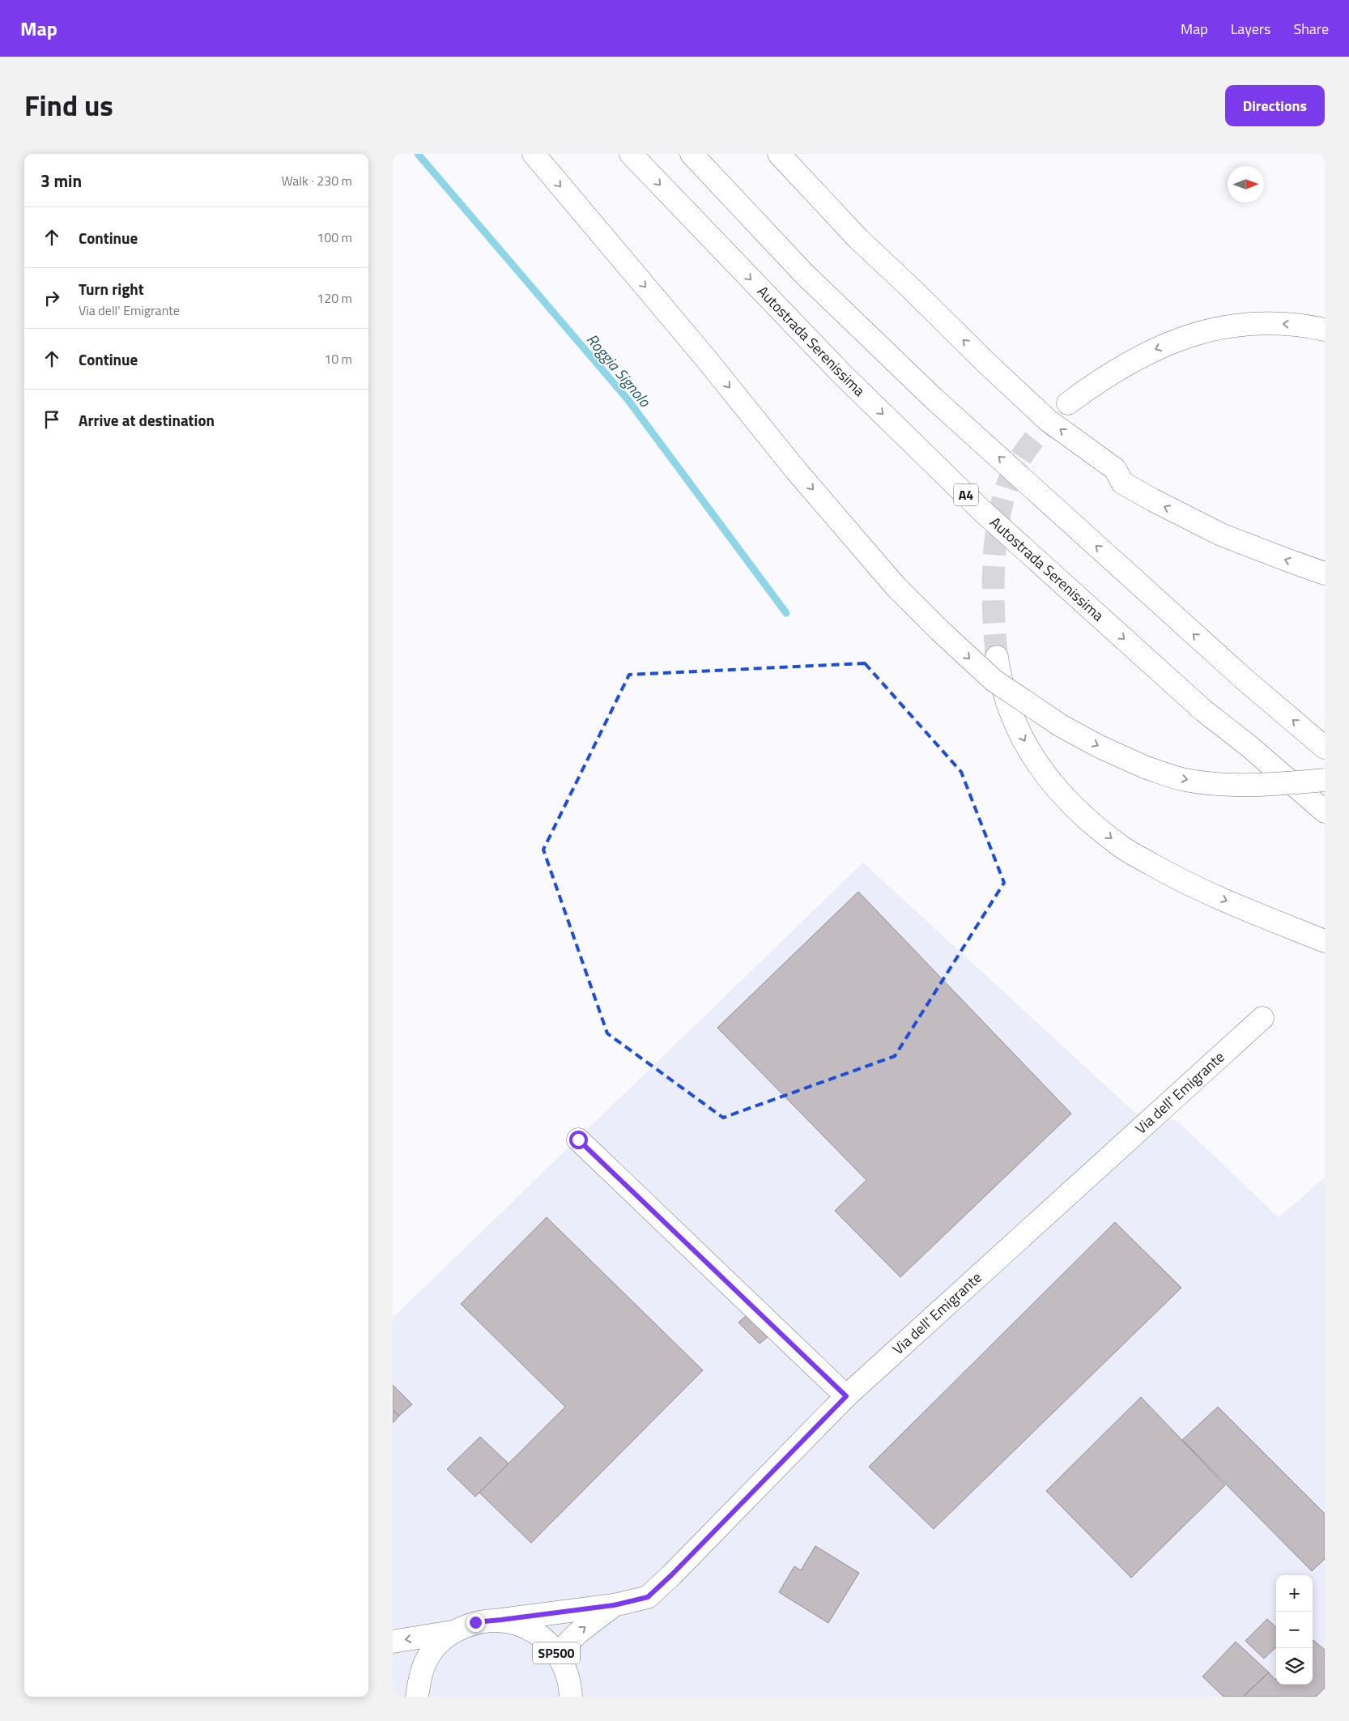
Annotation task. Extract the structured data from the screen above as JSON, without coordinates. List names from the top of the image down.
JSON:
{
  "streets": {
    "main road": [
      "Autostrada Serenissima",
      "A4",
      "Via dell' Emigrante",
      "SP500"
    ]
  },
  "crossings": [
    ["Via dell' Emigrante", "SP500"]
  ],
  "water": ["Roggia Signolo"],
  "north": "right",
  "page": {
    "header": "Map",
    "nav": ["Map", "Layers", "Share"],
    "title": "Find us",
    "buttons": "Directions",
    "heading": ["3 min", "Walk · 230 m"],
    "list": [
      ["Continue", "100 m"],
      ["Turn right", "Via dell' Emigrante", "120 m"],
      ["Continue", "10 m"],
      "Arrive at destination"
    ],
    "map_buttons": ["+", "−"]
  }
}
